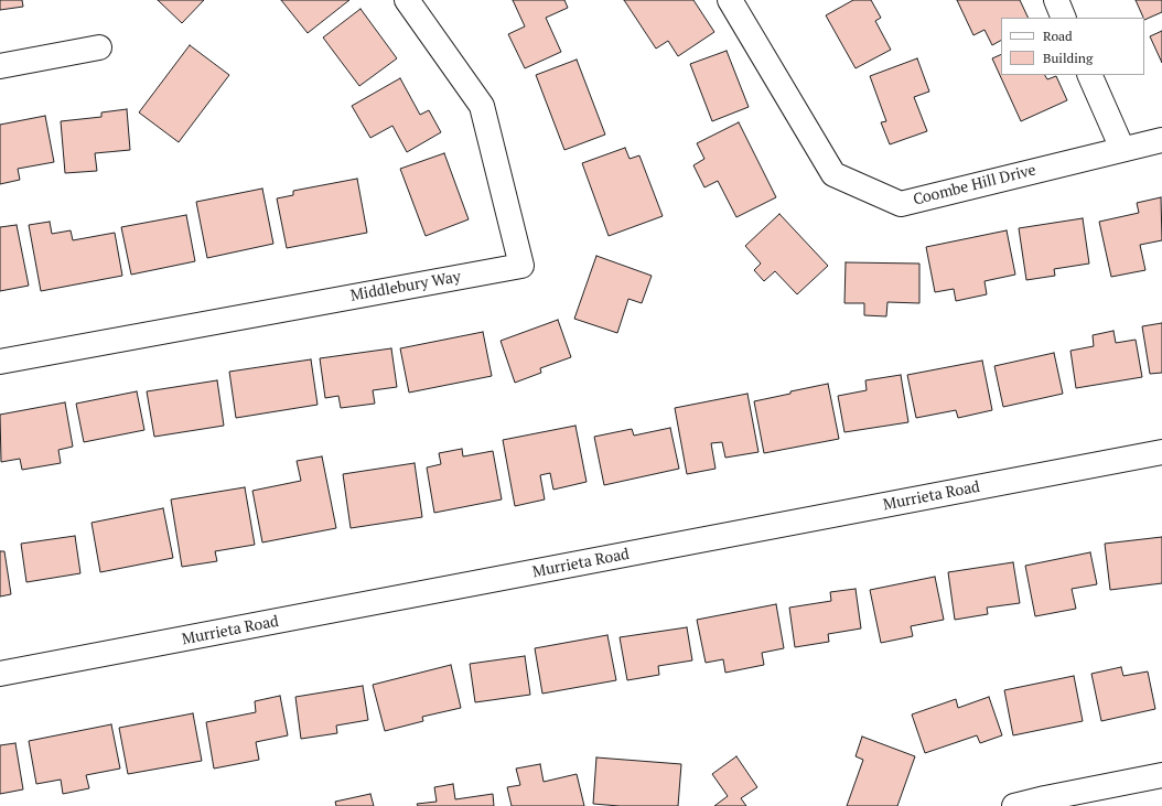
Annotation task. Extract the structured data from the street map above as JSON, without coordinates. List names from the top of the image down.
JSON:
{
  "streets": {
    "street": ["Coombe Hill Drive", "Middlebury Way", "Murrieta Road"]
  },
  "legend": ["Road", "Building"]
}
